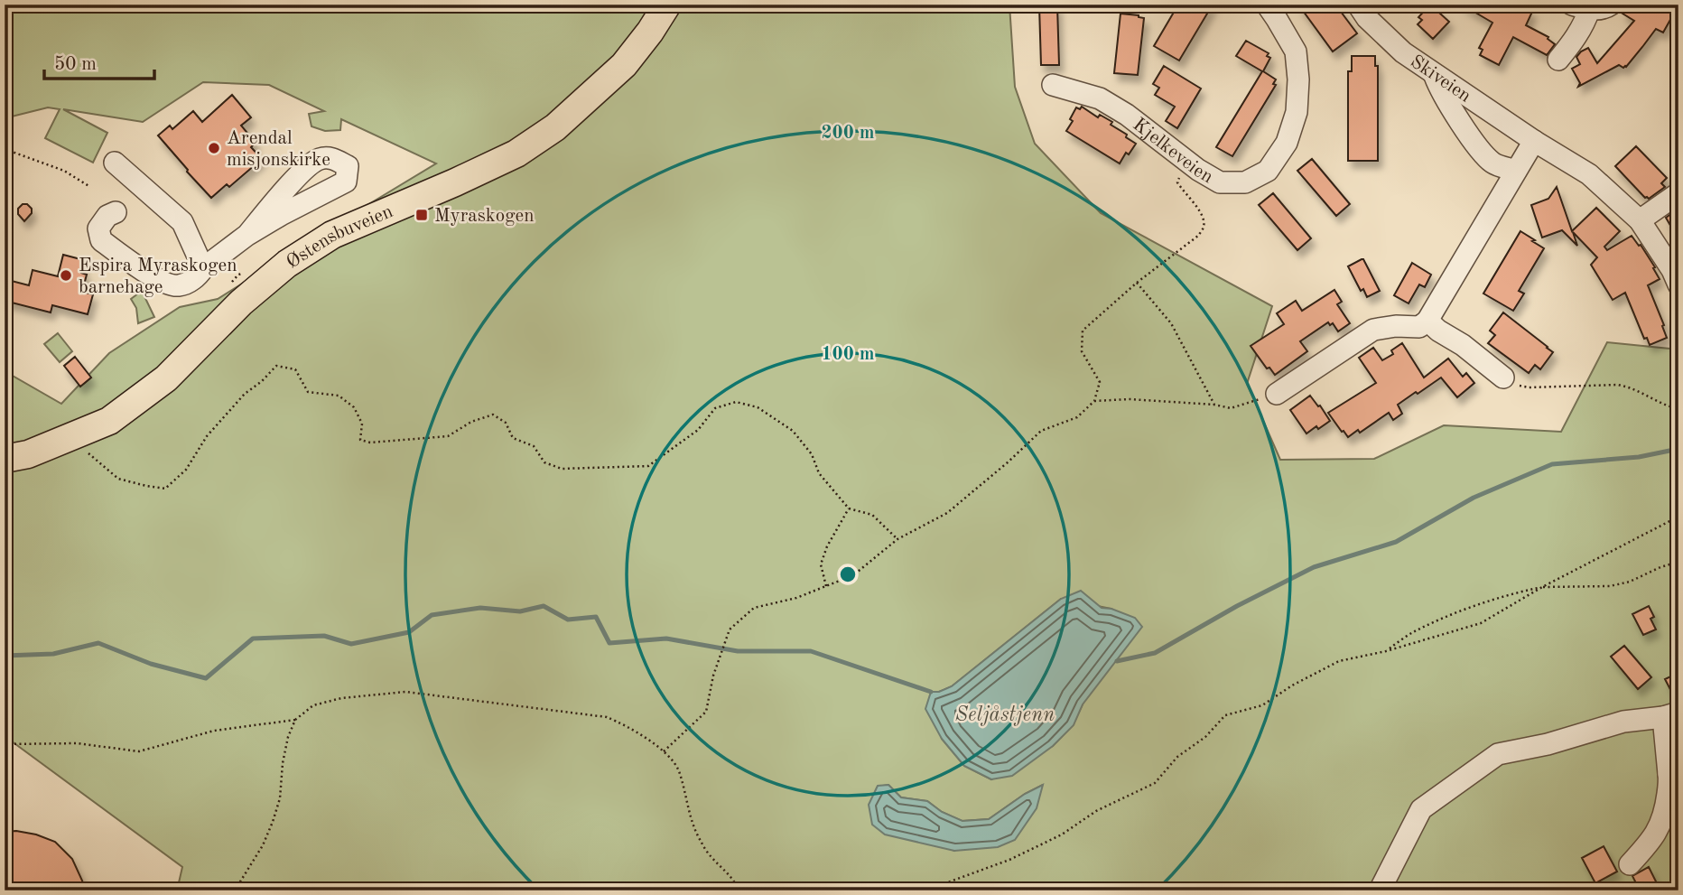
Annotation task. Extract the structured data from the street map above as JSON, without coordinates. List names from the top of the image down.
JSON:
{
  "streets": {
    "main road": ["Østensbuveien"],
    "street": ["Skiveien", "Kjelkeveien"]
  },
  "water": ["Seljåstjenn"],
  "places": {
    "other": ["Arendal misjonskirke", "Espira Myraskogen barnehage"],
    "transit": ["Myraskogen"]
  },
  "scale_bar": "50 m",
  "rings": ["200 m", "100 m"]
}
